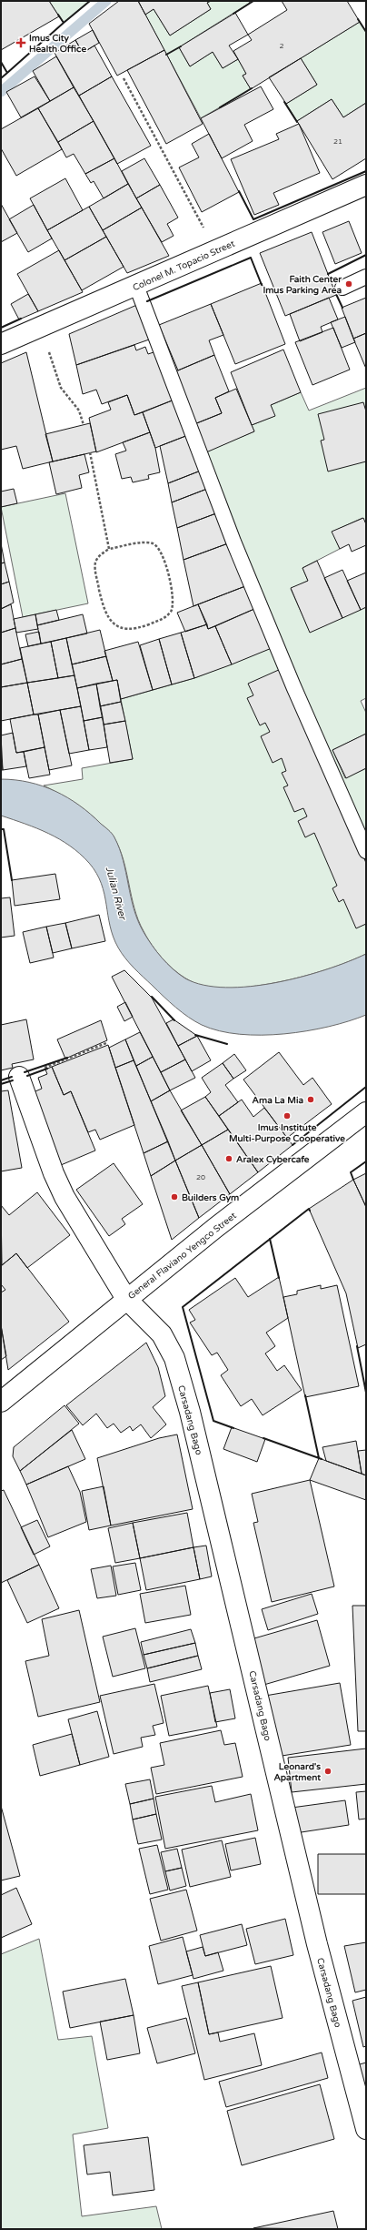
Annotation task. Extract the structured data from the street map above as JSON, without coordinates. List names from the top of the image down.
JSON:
{
  "streets": {
    "street": ["Colonel M. Topacio Street", "General Flaviano Yengco Street", "Carsadang Bago"]
  },
  "crossings": [
    ["General Flaviano Yengco Street", "Carsadang Bago"]
  ],
  "water": ["Julian River"],
  "places": {
    "health": ["Imus City Health Office"],
    "other": [
      "Faith Center Imus Parking Area",
      "Ama La Mia",
      "Imus Institute Multi-Purpose Cooperative",
      "Aralex Cybercafe",
      "Builders Gym",
      "Leonard's Apartment"
    ]
  },
  "house_numbers": ["2", "21", "20"]
}
